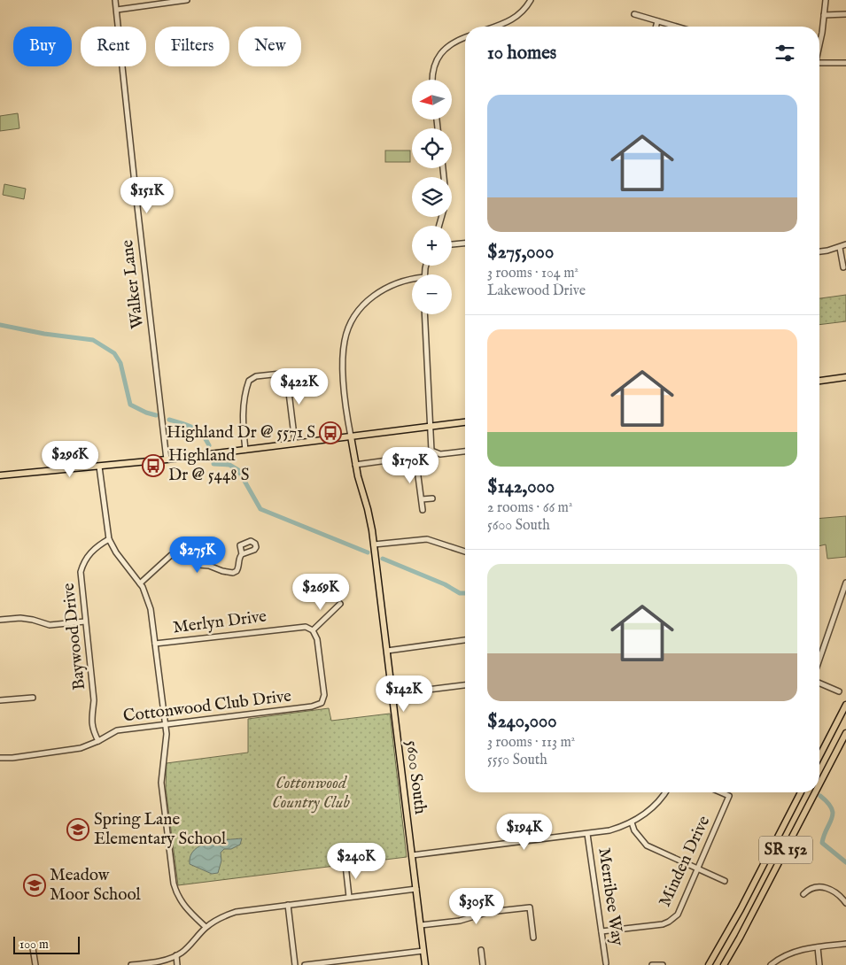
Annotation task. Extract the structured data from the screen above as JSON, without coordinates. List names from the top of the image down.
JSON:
{
  "streets": {
    "main road": ["5600 South", "SR 152"],
    "street": [
      "Walker Lane",
      "Merlyn Drive",
      "Baywood Drive",
      "Cottonwood Club Drive",
      "Minden Drive",
      "Merribee Way"
    ]
  },
  "crossings": [
    ["Merlyn Drive", "Cottonwood Club Drive"],
    ["Baywood Drive", "Cottonwood Club Drive"],
    ["Minden Drive", "Merribee Way"]
  ],
  "parks": ["Cottonwood Country Club"],
  "places": {
    "bus stop": ["Highland Dr @ 5571 S", "Highland Dr @ 5448 S"],
    "school or university": ["Spring Lane Elementary School", "Meadow Moor School"]
  },
  "scale_bar": "100 m",
  "north": "left",
  "page": {
    "chip": [
      "Buy",
      "Rent",
      "Filters",
      "New"
    ],
    "heading": "10 homes",
    "map_buttons": ["+", "−"],
    "list": [
      {
        "name": "$275,000",
        "note": "3 rooms · 104 m² · Lakewood Drive"
      },
      {
        "name": "$142,000",
        "note": "2 rooms · 66 m² · 5600 South"
      },
      {
        "name": "$240,000",
        "note": "3 rooms · 113 m² · 5550 South"
      }
    ],
    "price": [
      "$151K",
      "$422K",
      "$296K",
      "$170K",
      "$275K",
      "$269K",
      "$142K",
      "$194K",
      "$240K",
      "$305K"
    ],
    "scale": "100 m"
  }
}
